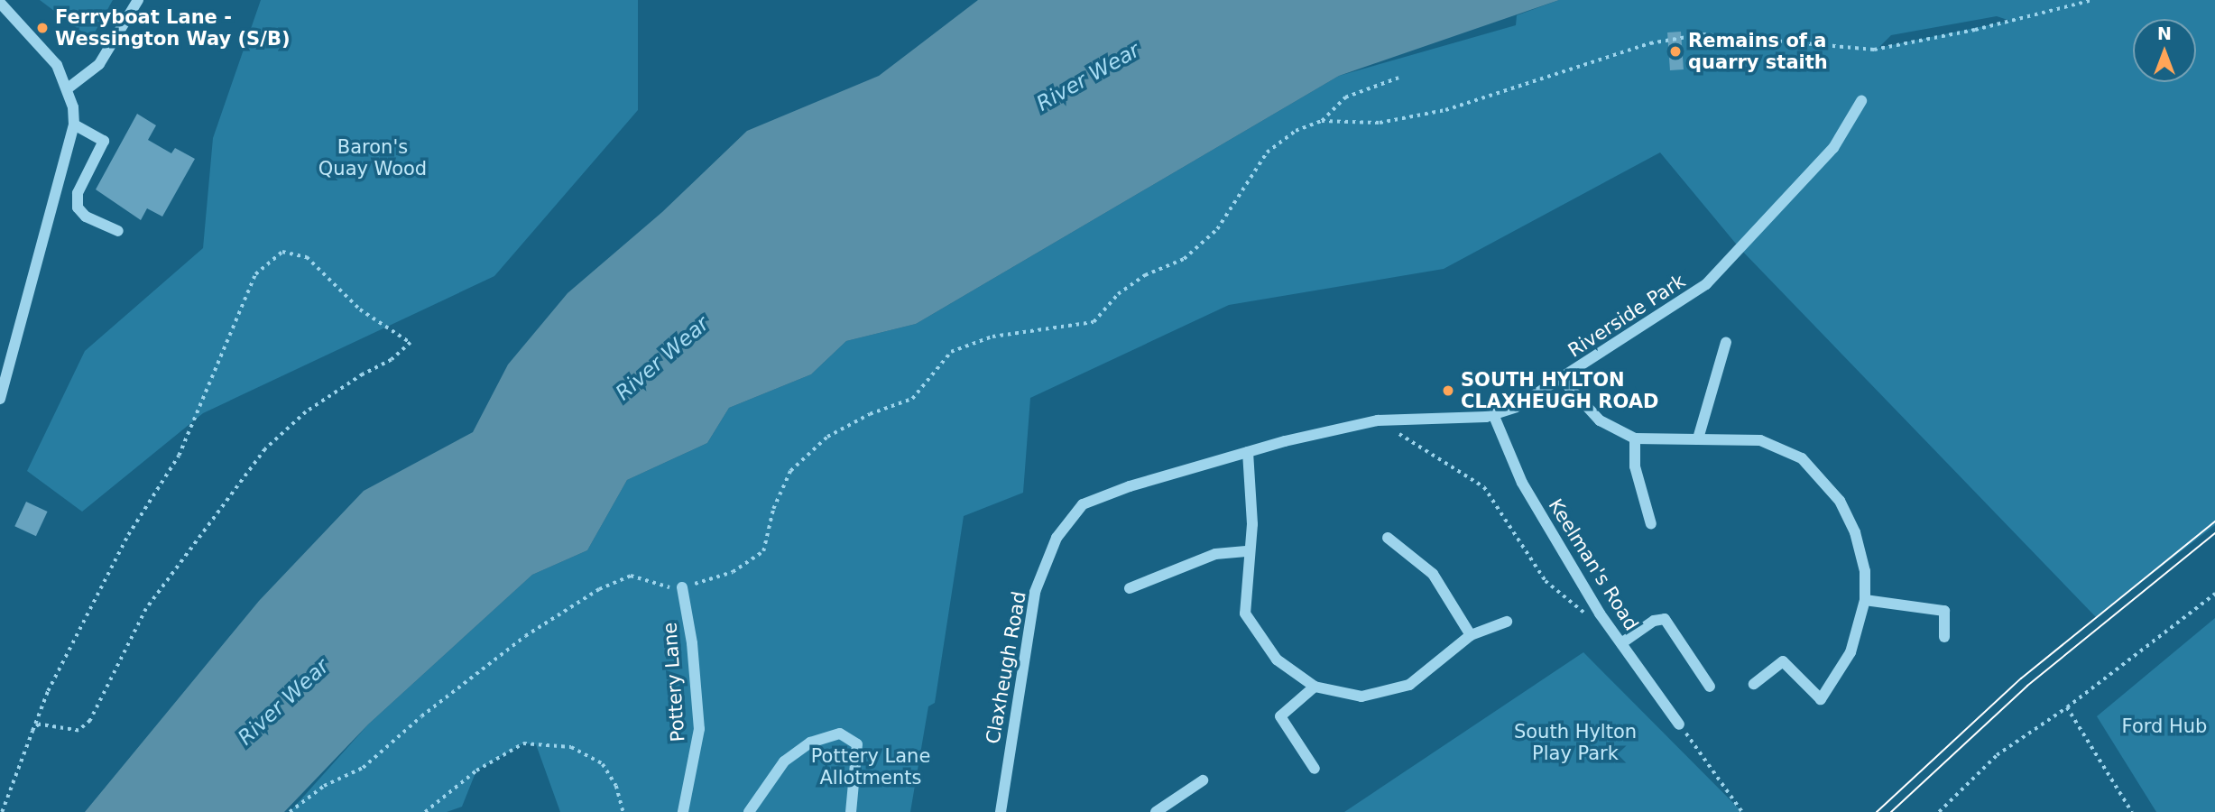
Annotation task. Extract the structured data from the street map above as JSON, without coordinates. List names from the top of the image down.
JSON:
{
  "streets": {
    "street": [
      "Riverside Park",
      "Keelman's Road",
      "Claxheugh Road",
      "Pottery Lane"
    ]
  },
  "crossings": [
    ["Riverside Park", "Keelman's Road"],
    ["Riverside Park", "Claxheugh Road"]
  ],
  "water": ["River Wear"],
  "parks": [
    "Baron's Quay Wood",
    "Ford Hub",
    "South Hylton Play Park",
    "Pottery Lane Allotments"
  ],
  "places": ["Ferryboat Lane - Wessington Way (S/B)", "Remains of a quarry staith", "SOUTH HYLTON CLAXHEUGH ROAD"],
  "north": "top"
}
